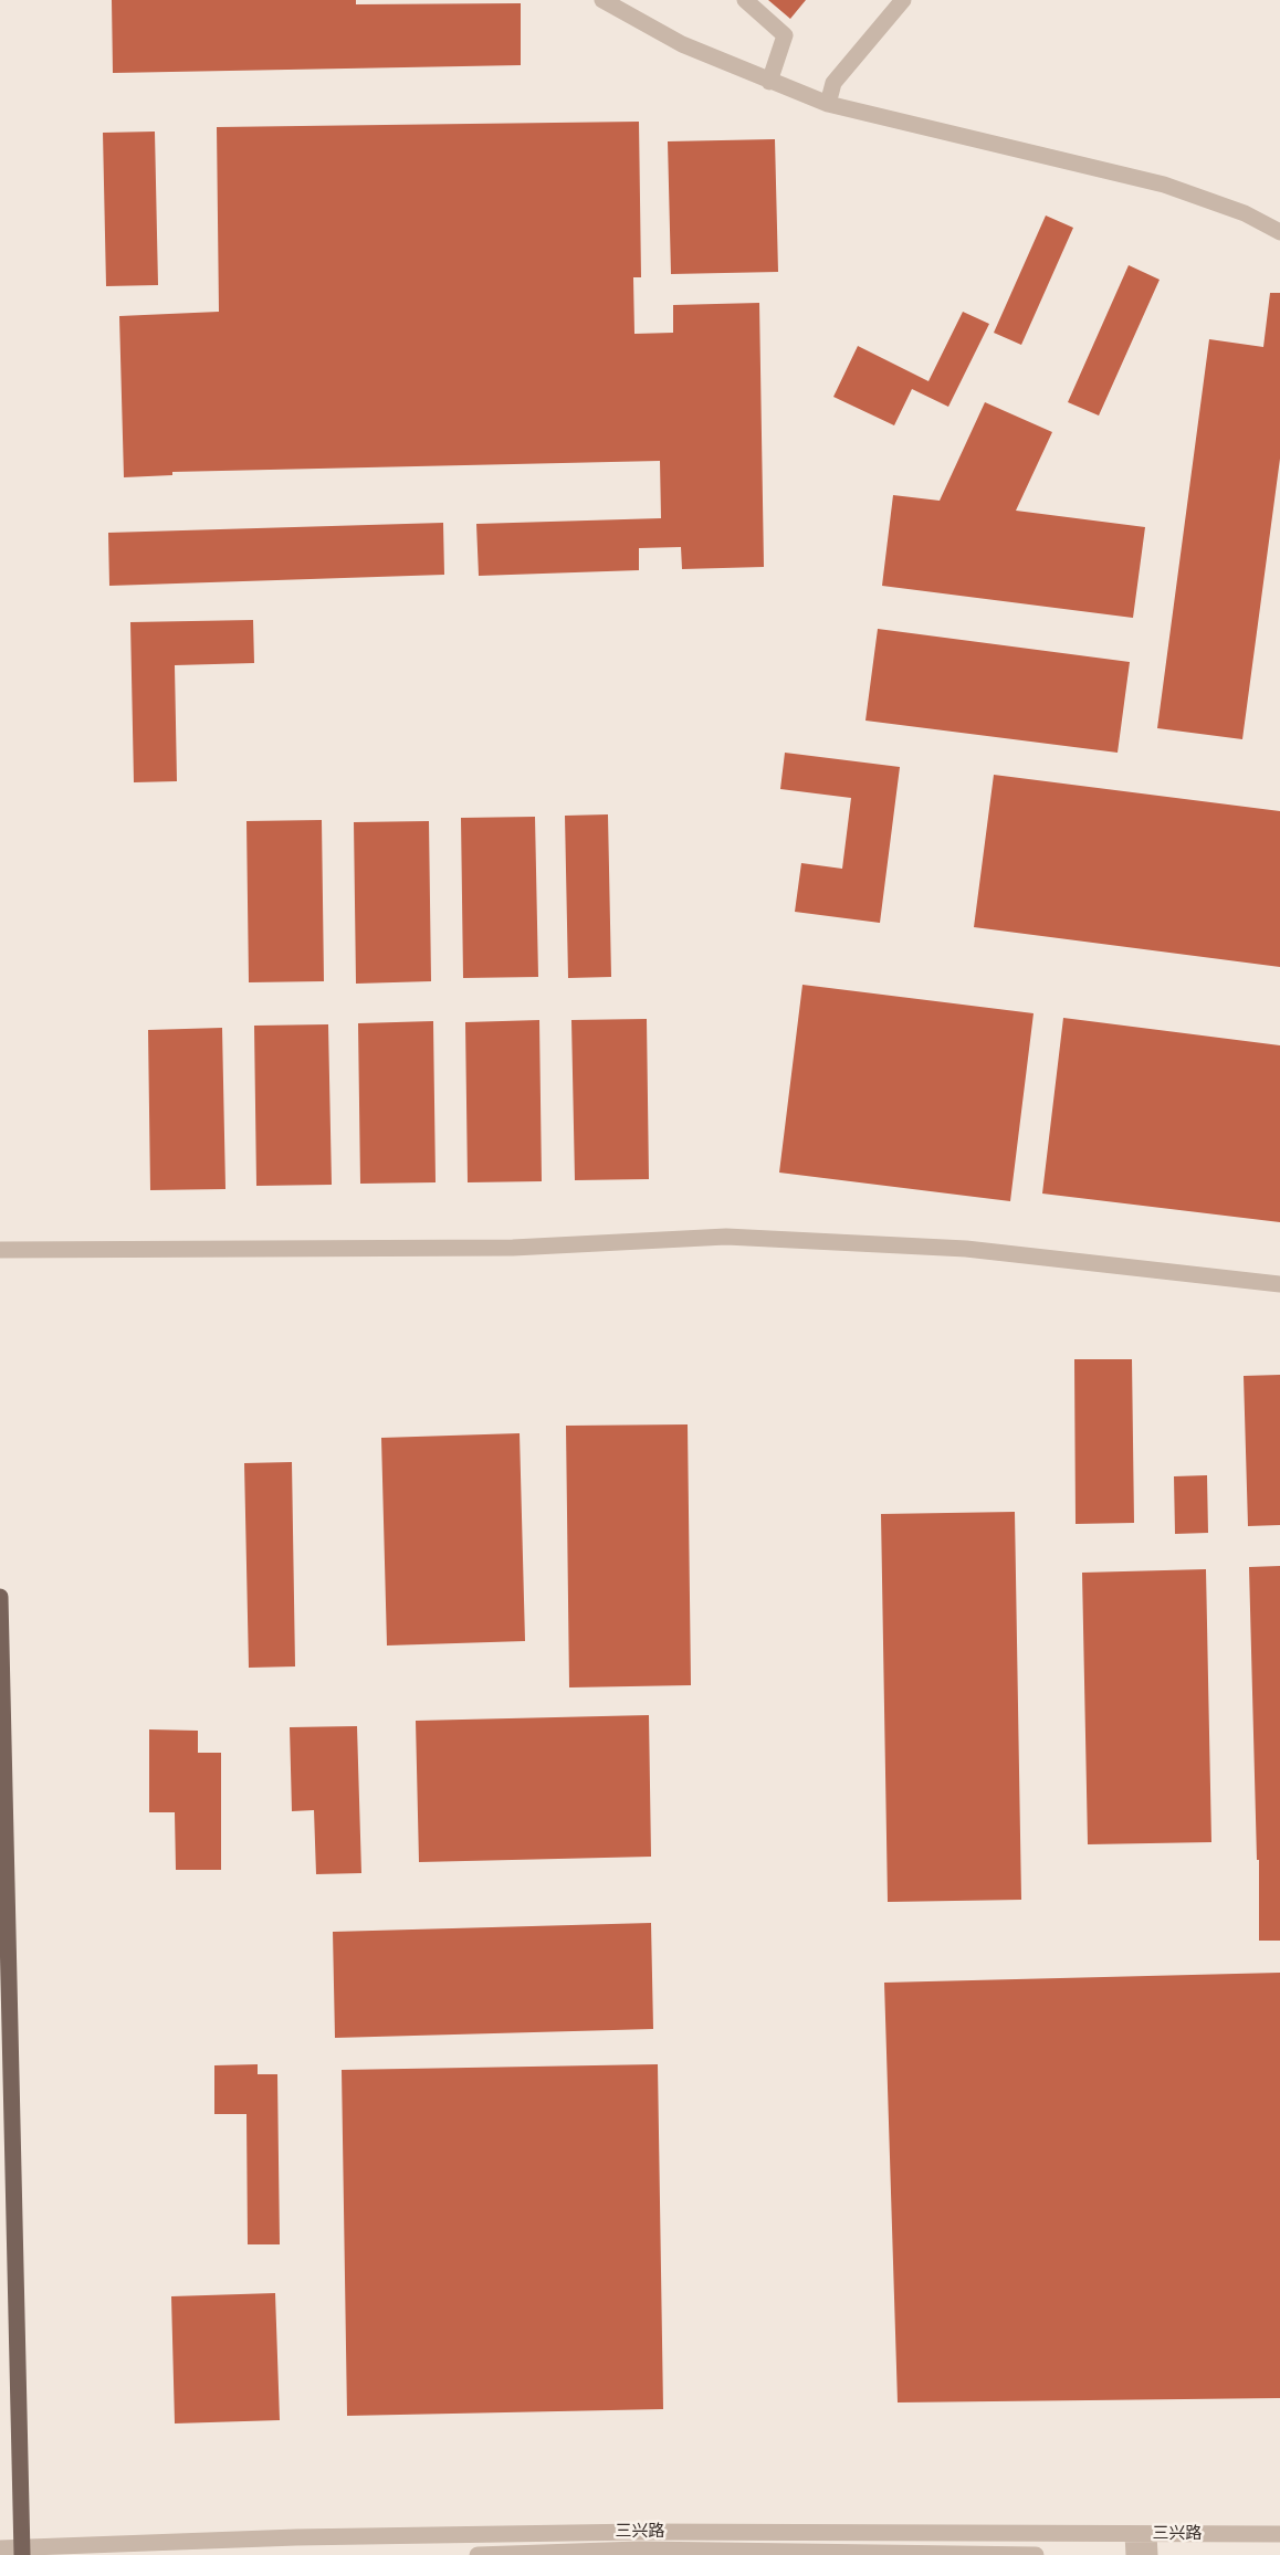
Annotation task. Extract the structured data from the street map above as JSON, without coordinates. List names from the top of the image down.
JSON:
{
  "streets": {
    "street": ["三兴路"]
  }
}
